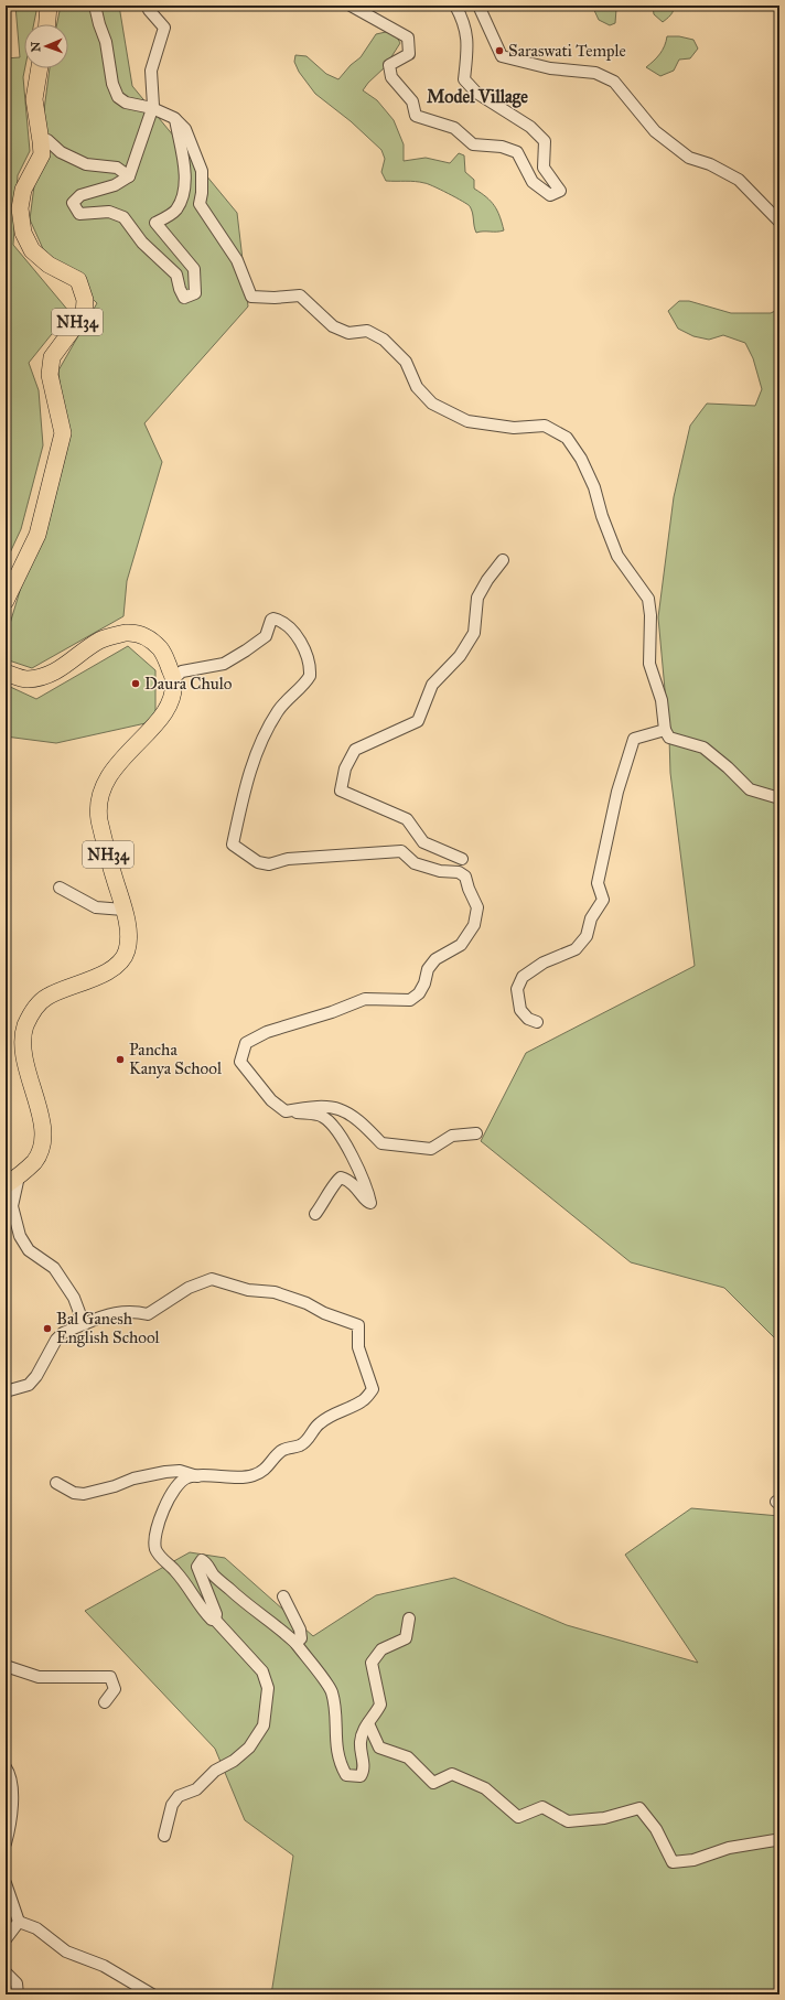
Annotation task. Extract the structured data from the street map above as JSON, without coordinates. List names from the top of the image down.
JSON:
{
  "streets": {
    "highway": ["NH34"]
  },
  "districts": ["Model Village"],
  "places": [
    "Saraswati Temple",
    "Daura Chulo",
    "Pancha Kanya School",
    "Bal Ganesh English School"
  ],
  "north": "left"
}
